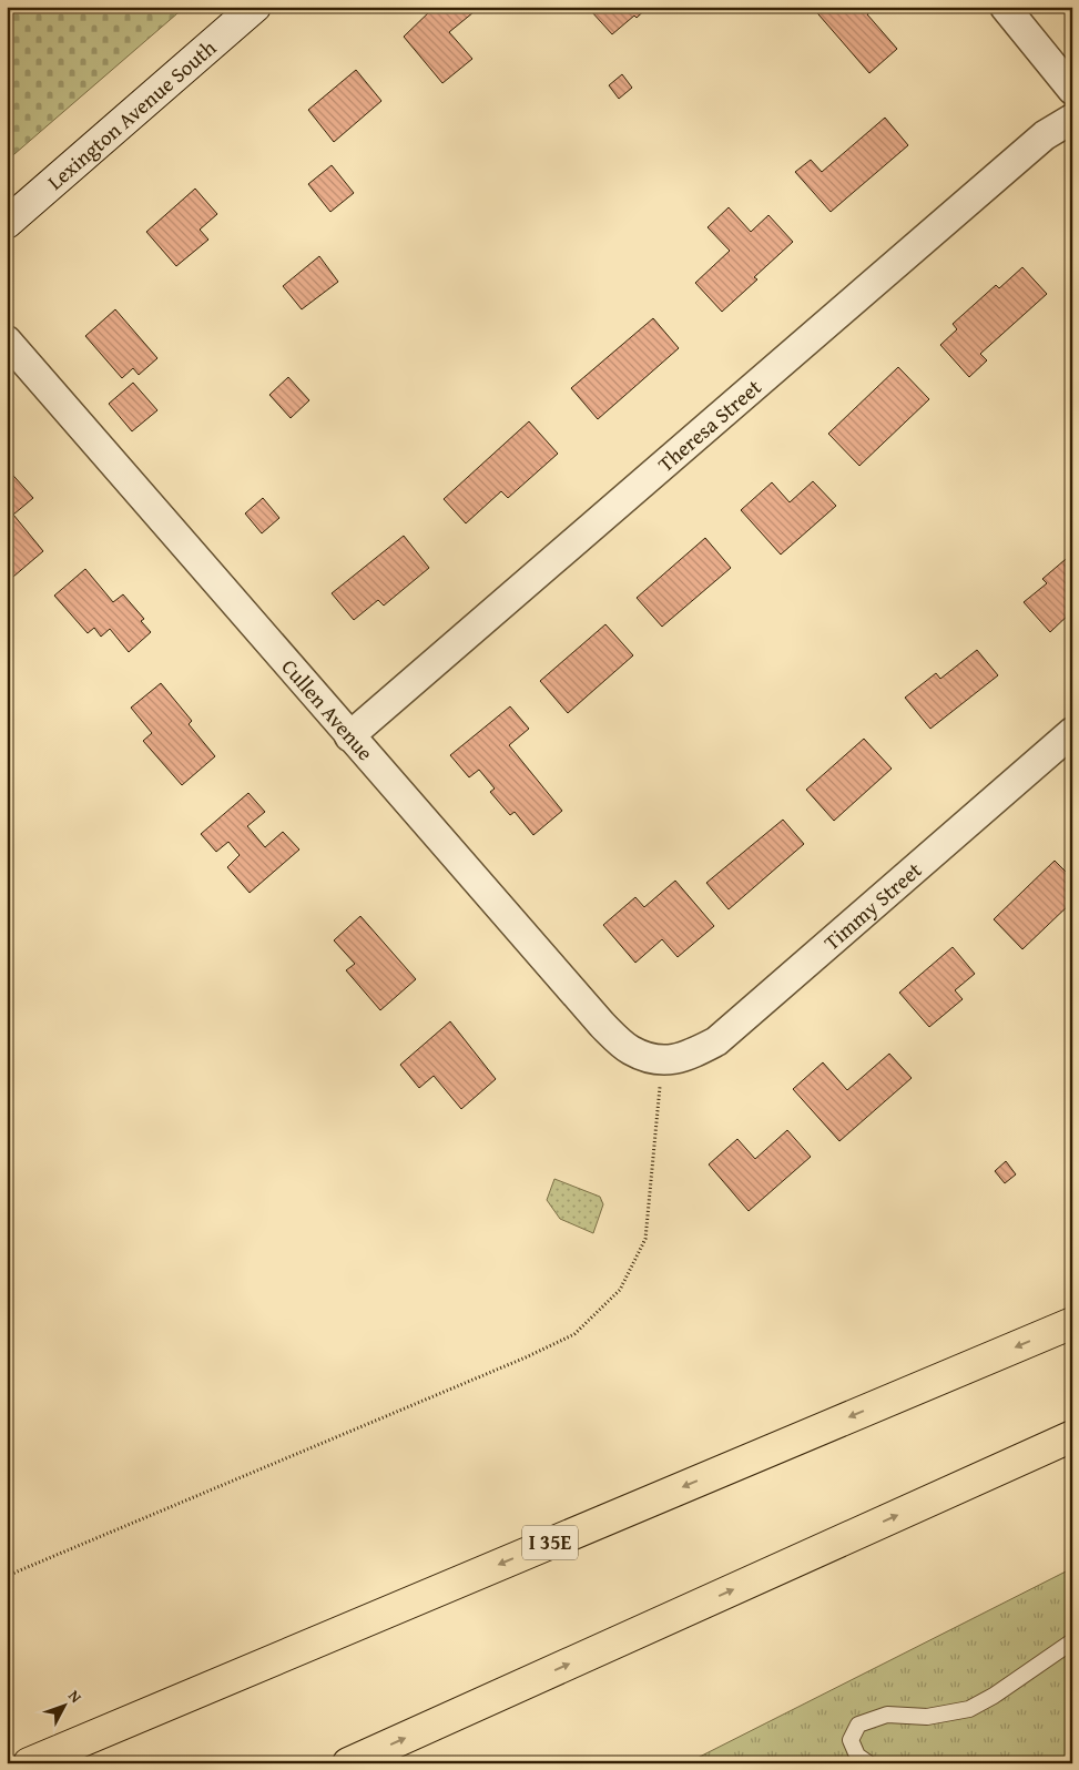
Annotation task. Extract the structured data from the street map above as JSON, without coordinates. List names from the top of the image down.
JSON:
{
  "streets": {
    "highway": ["I 35E"],
    "street": [
      "Lexington Avenue South",
      "Theresa Street",
      "Cullen Avenue",
      "Timmy Street"
    ]
  },
  "crossings": [
    ["Theresa Street", "Cullen Avenue"],
    ["Cullen Avenue", "Timmy Street"]
  ],
  "north": "top right"
}
